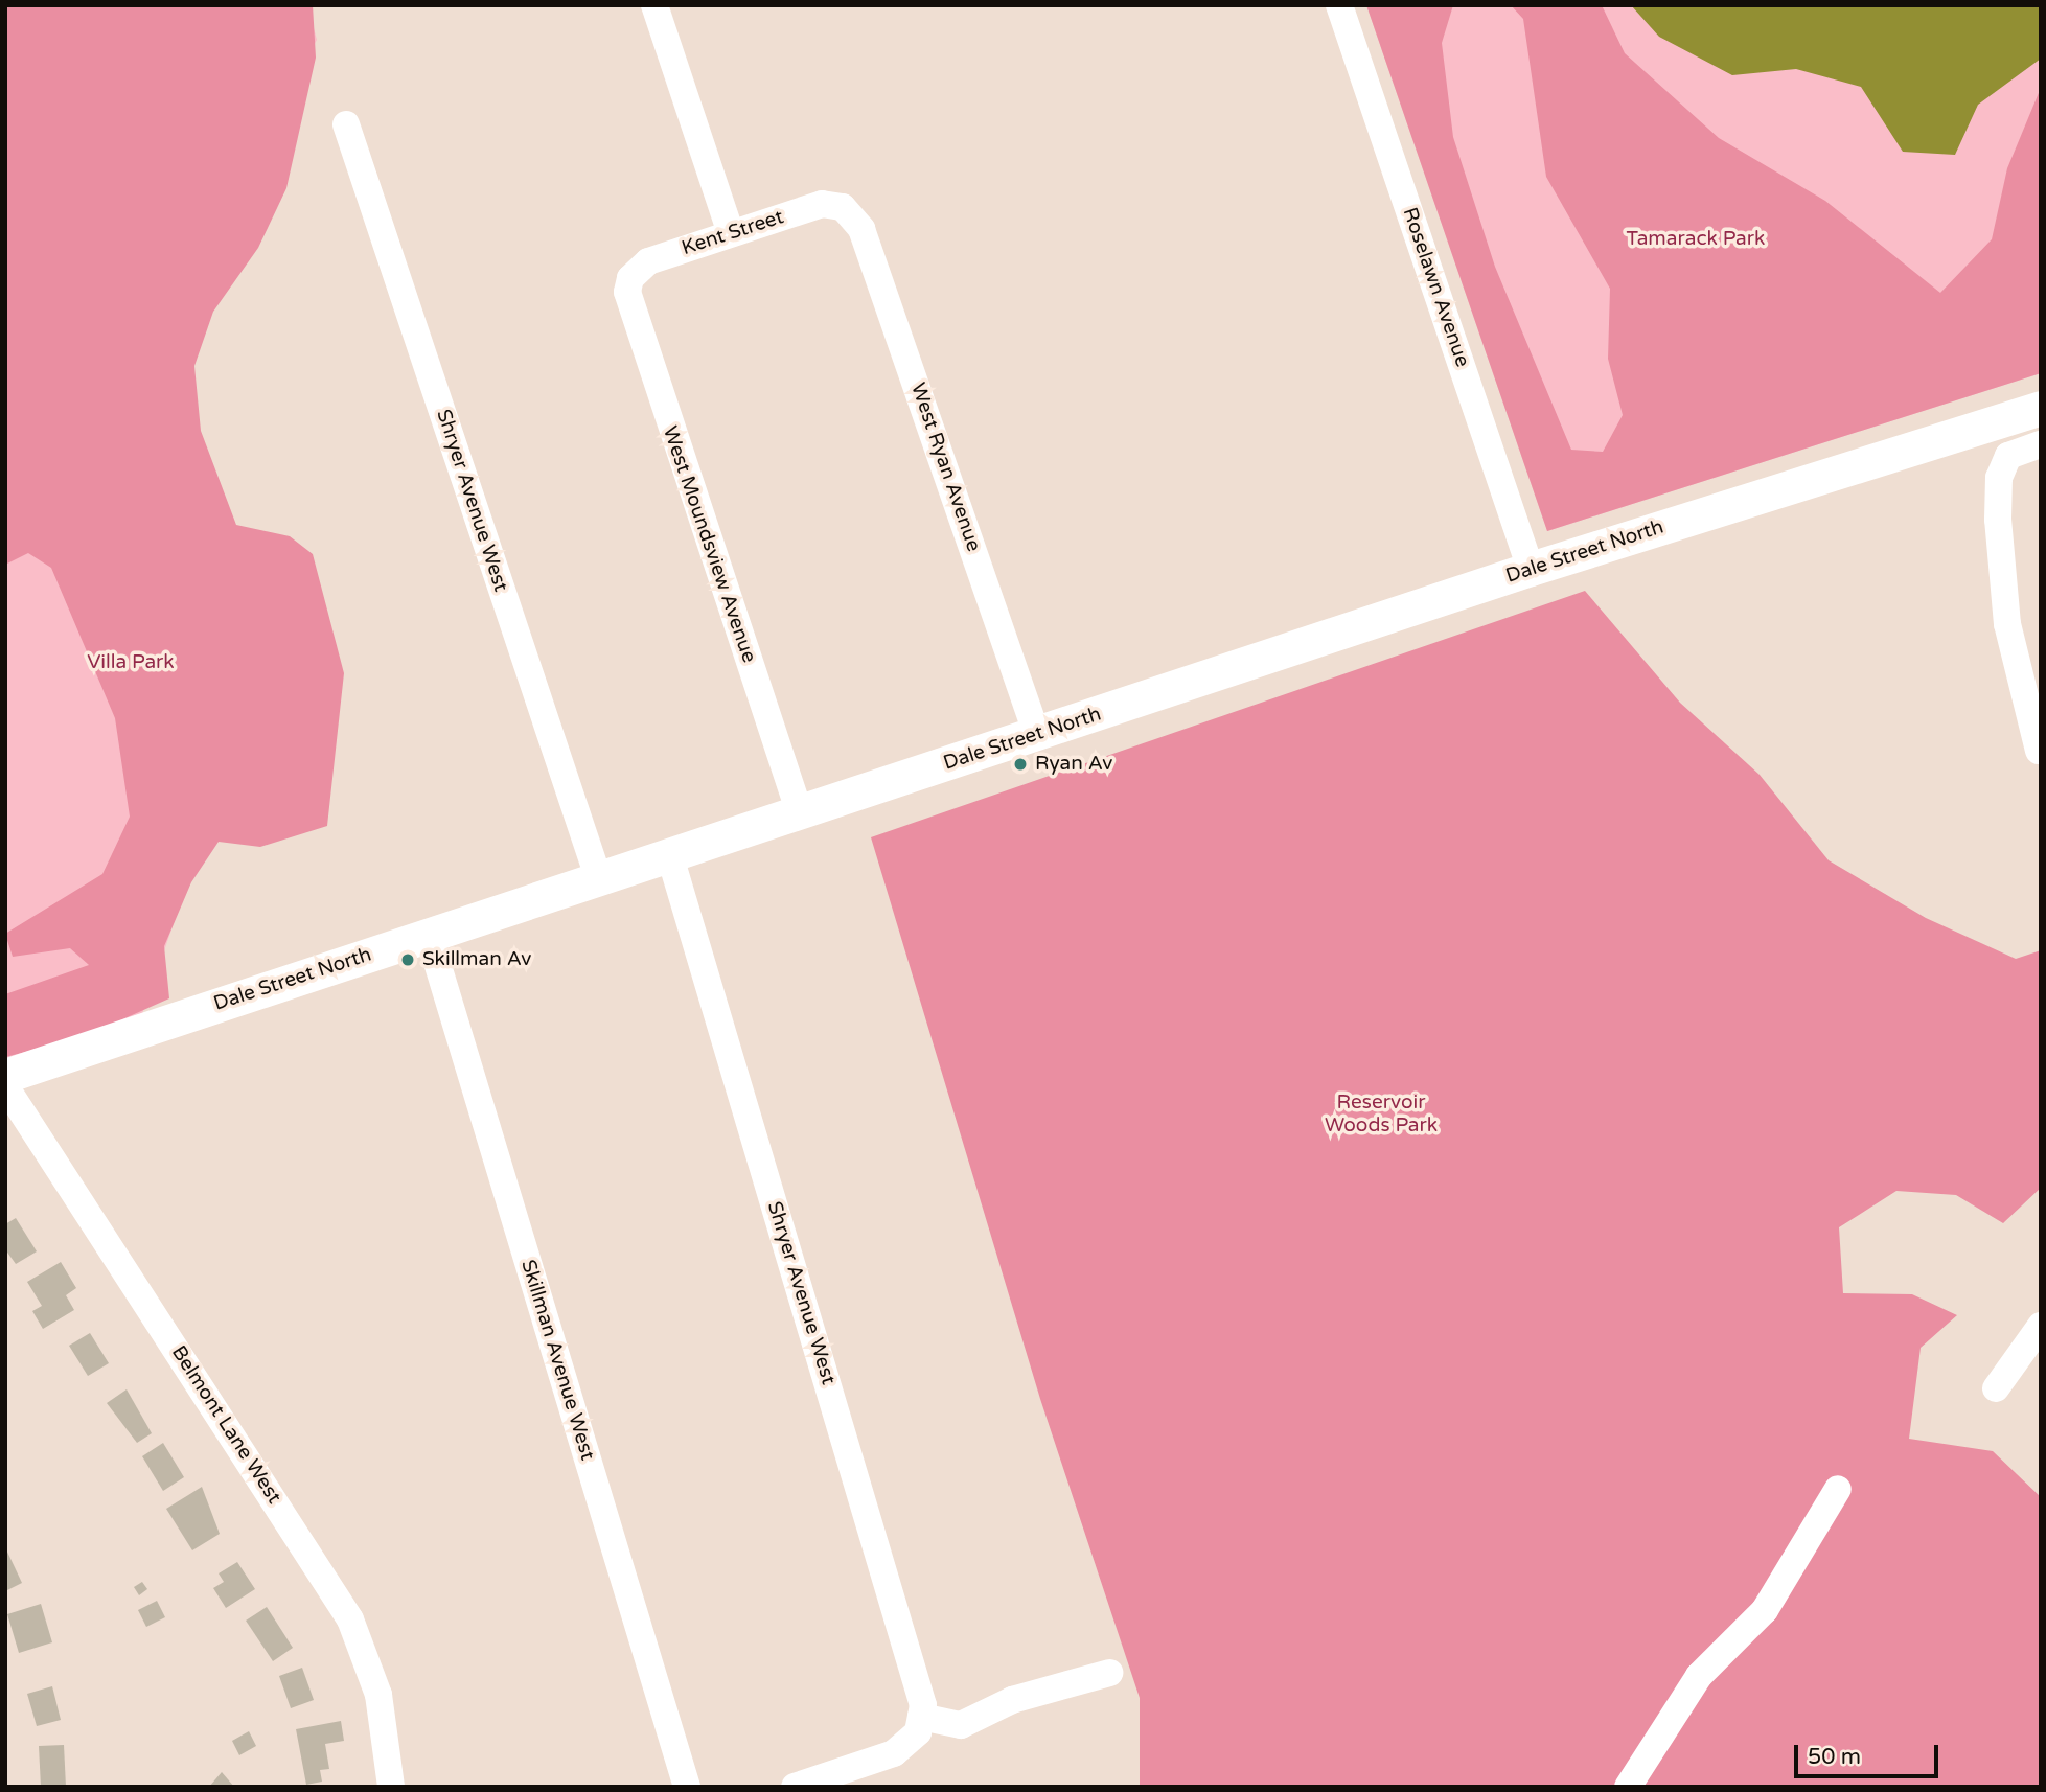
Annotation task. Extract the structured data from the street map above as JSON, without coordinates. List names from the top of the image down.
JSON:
{
  "streets": {
    "main road": ["Dale Street North"],
    "street": [
      "Kent Street",
      "Roselawn Avenue",
      "West Ryan Avenue",
      "Shryer Avenue West",
      "West Moundsview Avenue",
      "Skillman Avenue West",
      "Belmont Lane West"
    ]
  },
  "crossings": [
    ["Kent Street", "West Ryan Avenue"],
    ["Kent Street", "West Moundsview Avenue"],
    ["Roselawn Avenue", "Dale Street North"],
    ["West Ryan Avenue", "Dale Street North"],
    ["Shryer Avenue West", "Dale Street North"],
    ["West Moundsview Avenue", "Dale Street North"],
    ["Dale Street North", "Skillman Avenue West"]
  ],
  "parks": ["Tamarack Park", "Villa Park", "Reservoir Woods Park"],
  "places": ["Ryan Av", "Skillman Av"],
  "scale_bar": "50 m"
}
